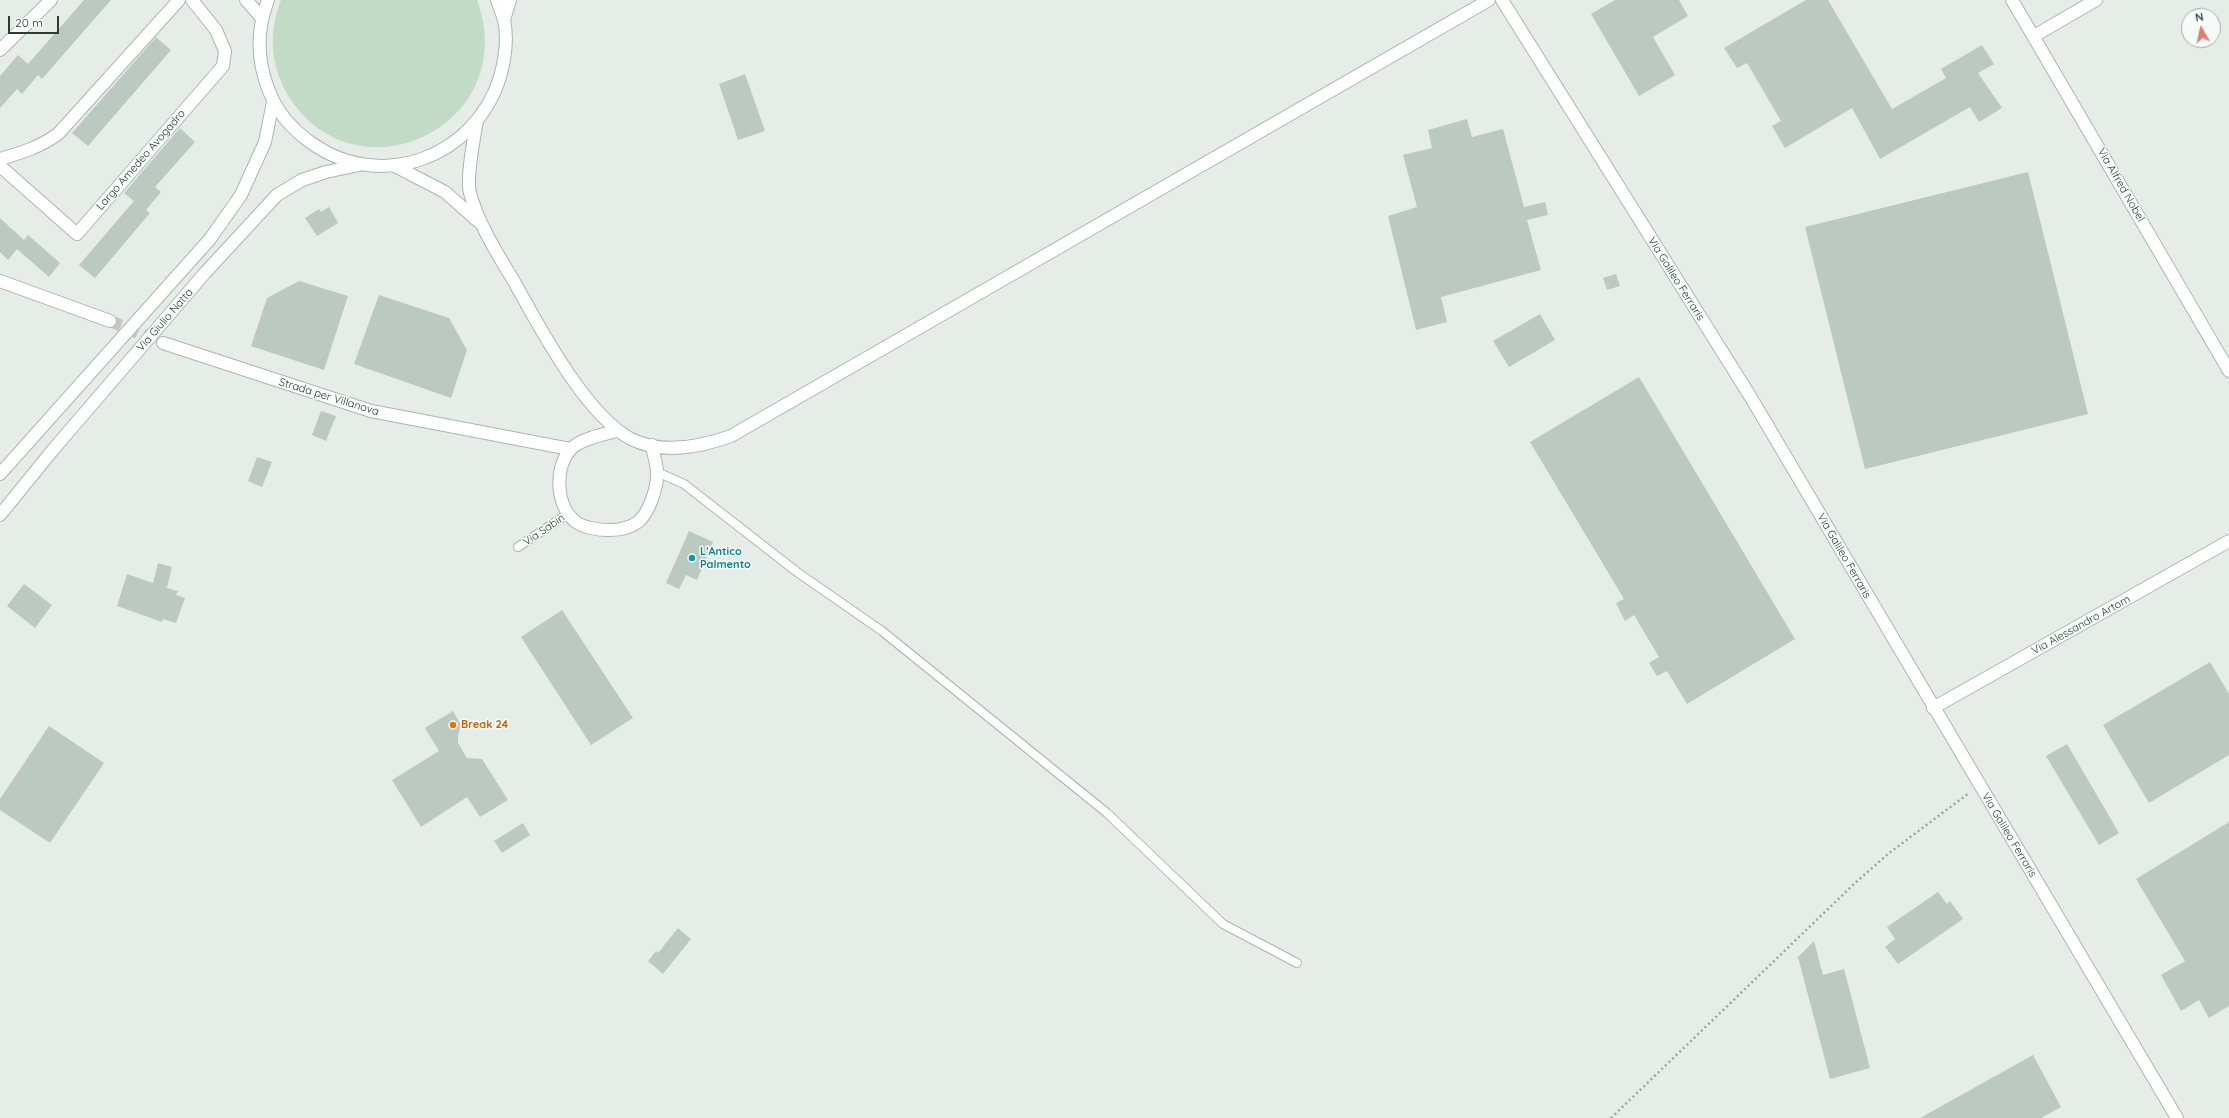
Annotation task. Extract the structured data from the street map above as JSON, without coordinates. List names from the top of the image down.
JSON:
{
  "streets": {
    "street": [
      "Largo Amedeo Avogadro",
      "Via Alfred Nobel",
      "Via Galileo Ferraris",
      "Via Giulio Natta",
      "Strada per Villanova",
      "Via Alessandro Artom"
    ],
    "lane": ["Via Sabin"]
  },
  "crossings": [
    ["Via Galileo Ferraris", "Via Alessandro Artom"],
    ["Strada per Villanova", "Via Sabin"]
  ],
  "places": ["L'Antico Palmento", "Break 24"],
  "scale_bar": "20 m",
  "north": "top"
}
